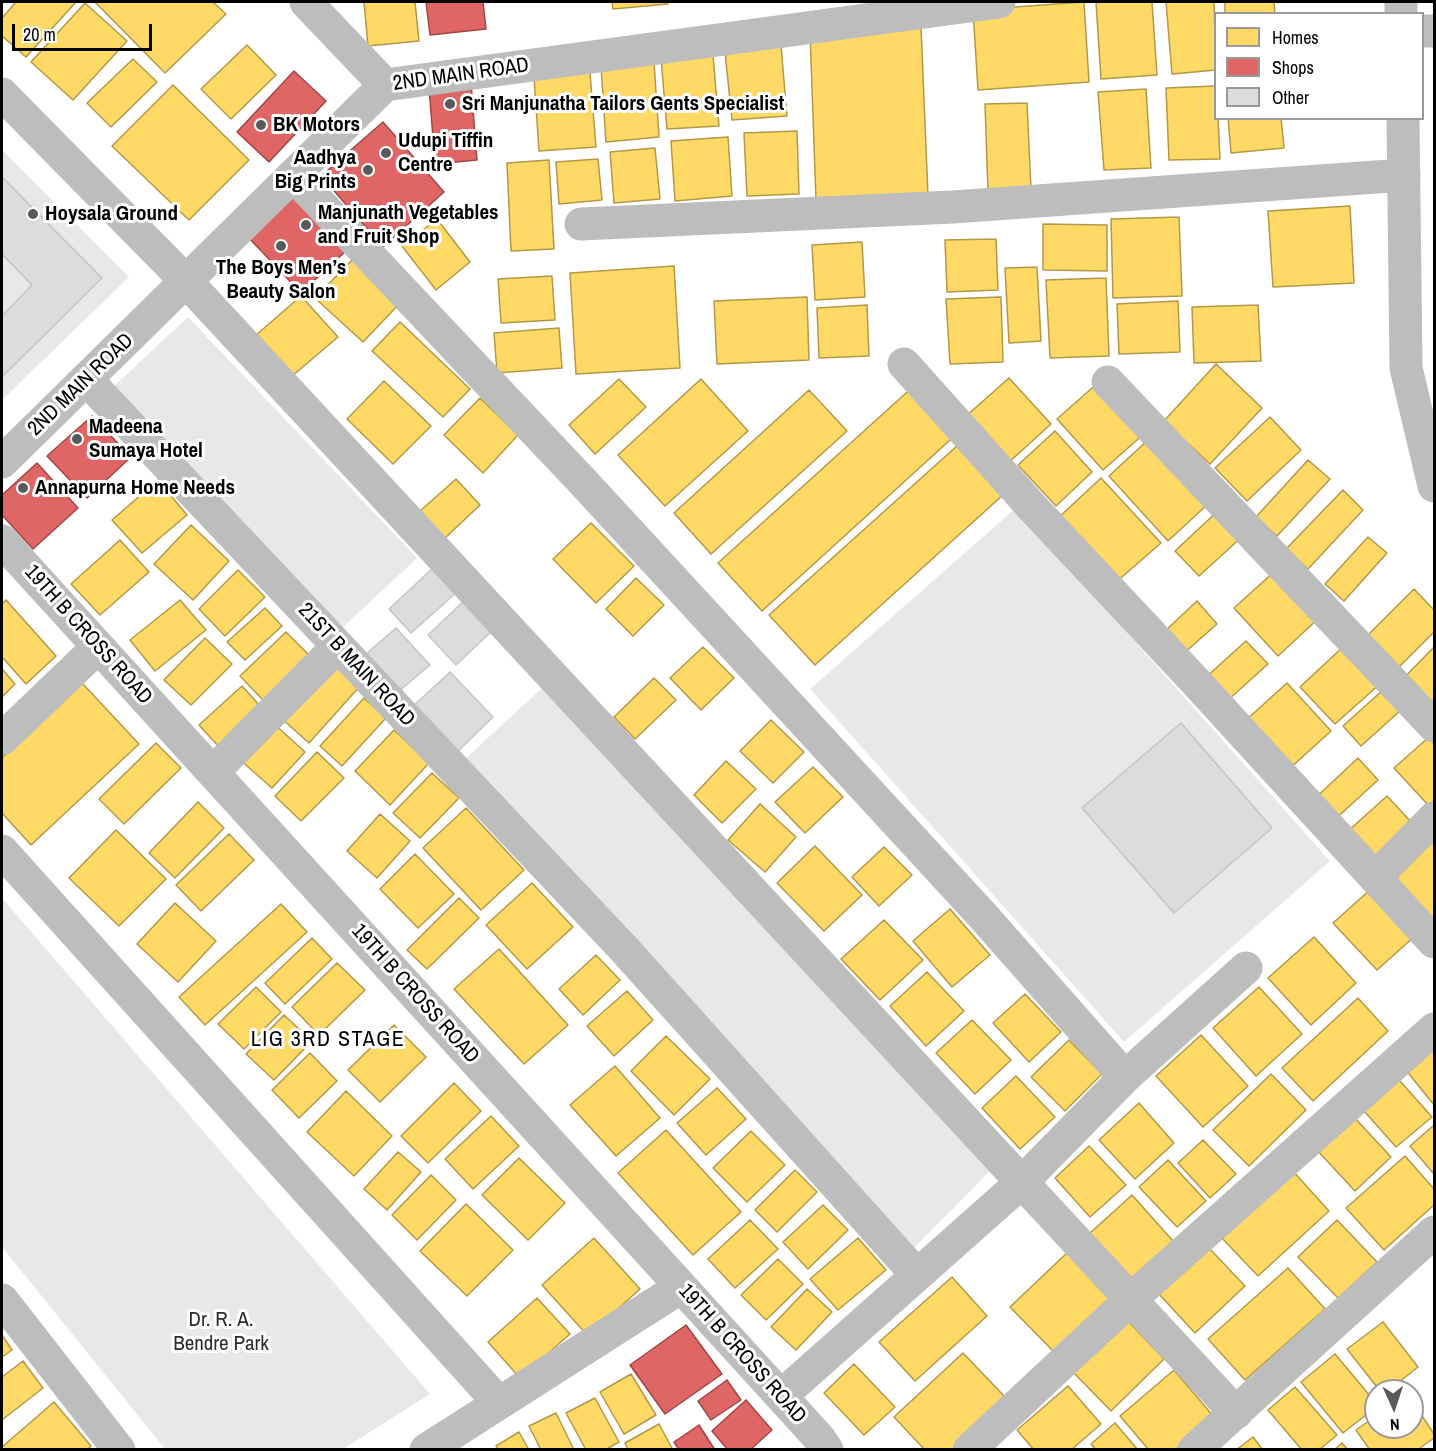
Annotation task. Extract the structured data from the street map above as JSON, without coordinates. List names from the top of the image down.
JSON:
{
  "streets": {
    "street": ["2ND MAIN ROAD", "19TH B CROSS ROAD", "21ST B MAIN ROAD"]
  },
  "crossings": [
    ["2ND MAIN ROAD", "21ST B MAIN ROAD"]
  ],
  "districts": ["LIG 3RD STAGE"],
  "parks": ["Dr. R. A. Bendre Park"],
  "places": [
    "Sri Manjunatha Tailors Gents Specialist",
    "BK Motors",
    "Udupi Tiffin Centre",
    "Aadhya Big Prints",
    "Hoysala Ground",
    "Manjunath Vegetables and Fruit Shop",
    "The Boys Men’s Beauty Salon",
    "Madeena Sumaya Hotel",
    "Annapurna Home Needs"
  ],
  "legend": ["Homes", "Shops", "Other"],
  "scale_bar": "20 m",
  "north": "bottom"
}
